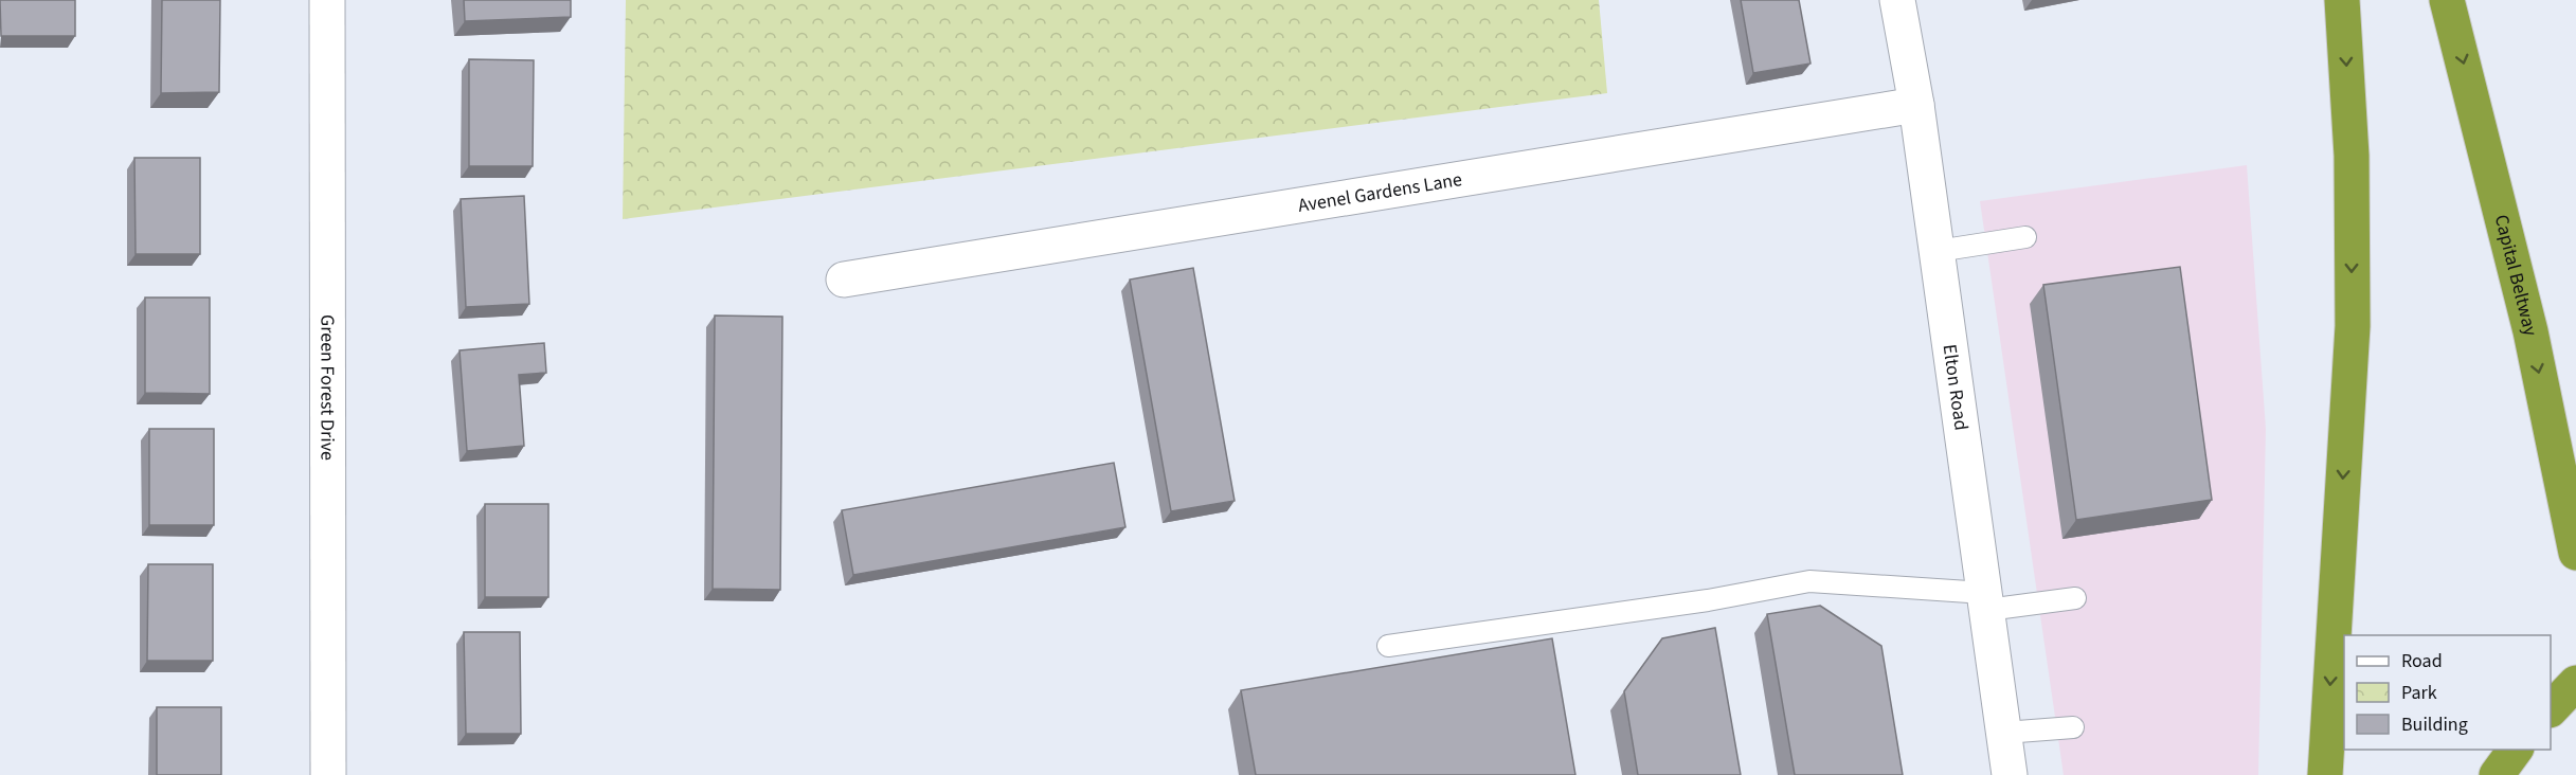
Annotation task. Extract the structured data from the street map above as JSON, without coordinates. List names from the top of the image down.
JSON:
{
  "streets": {
    "highway": ["Capital Beltway"],
    "street": ["Avenel Gardens Lane", "Green Forest Drive", "Elton Road"]
  },
  "crossings": [
    ["Avenel Gardens Lane", "Elton Road"]
  ],
  "legend": ["Road", "Park", "Building"]
}
